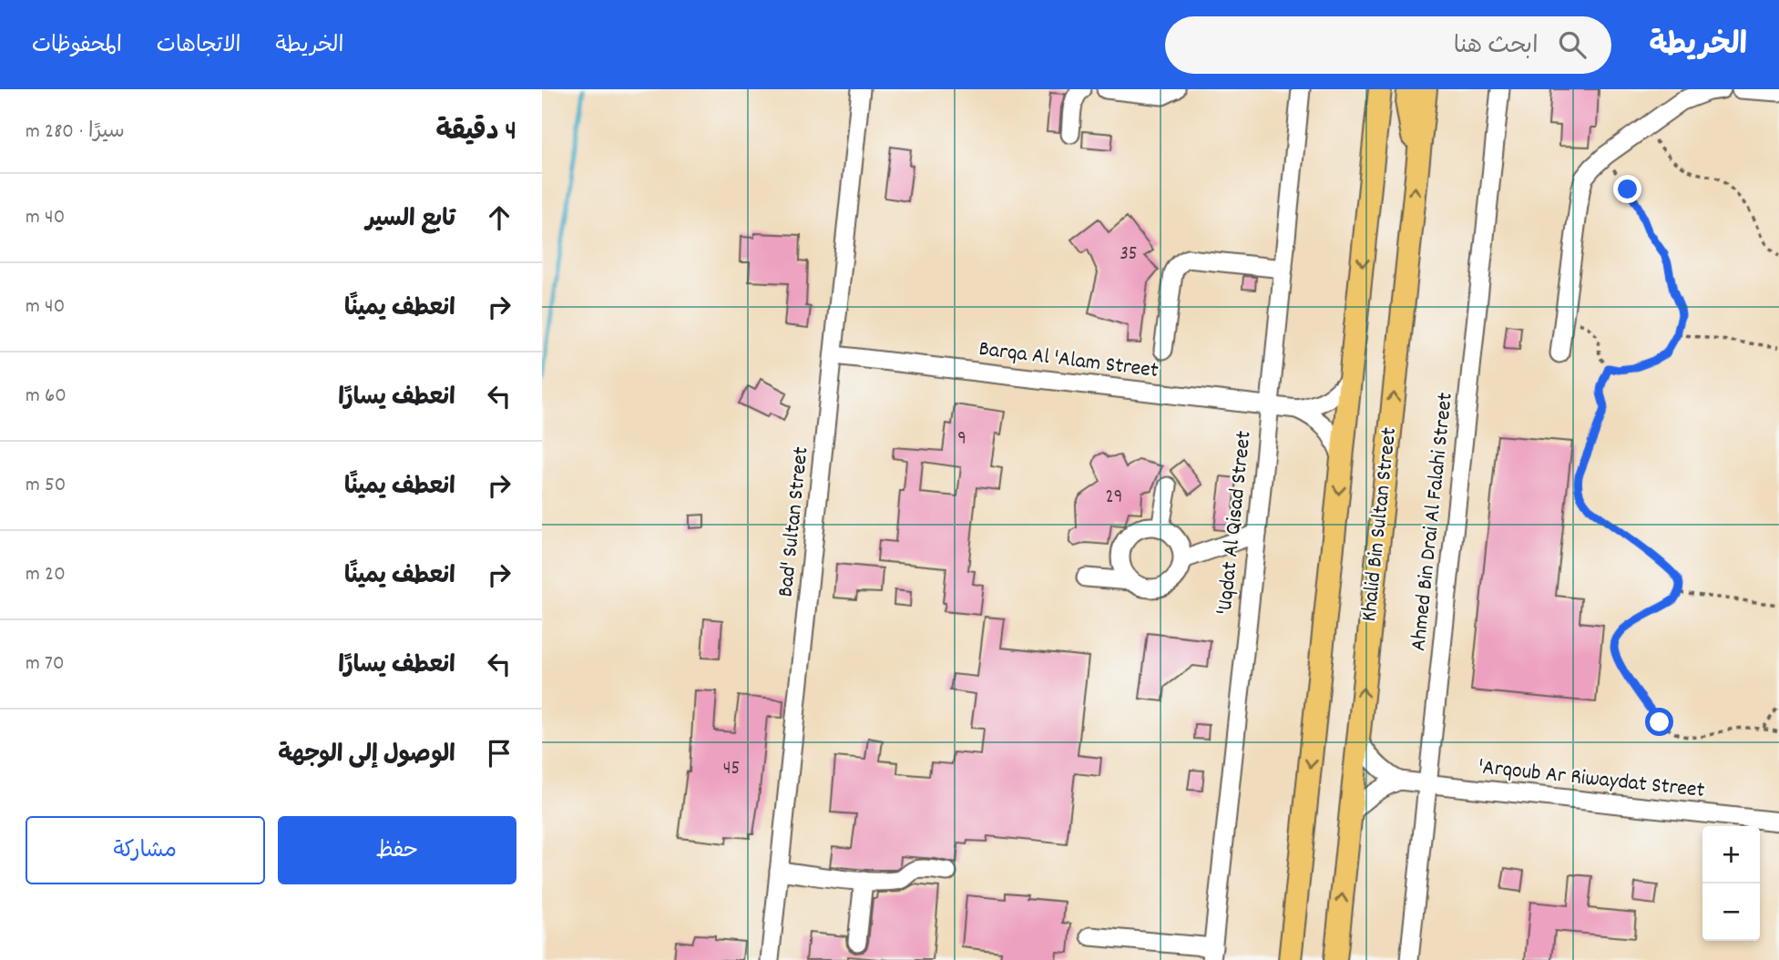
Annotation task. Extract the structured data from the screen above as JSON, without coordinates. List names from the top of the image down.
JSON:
{
  "streets": {
    "main road": ["Khalid Bin Sultan Street"],
    "street": [
      "Barqa Al 'Alam Street",
      "Bad' Sultan Street",
      "Ahmed Bin Drai Al Falahi Street",
      "'Uqdat Al Qisad Street",
      "'Arqoub Ar Riwaydat Street"
    ]
  },
  "crossings": [
    ["Barqa Al 'Alam Street", "Bad' Sultan Street"],
    ["Barqa Al 'Alam Street", "'Uqdat Al Qisad Street"],
    ["Barqa Al 'Alam Street", "Khalid Bin Sultan Street"],
    ["Ahmed Bin Drai Al Falahi Street", "'Arqoub Ar Riwaydat Street"],
    ["Khalid Bin Sultan Street", "'Arqoub Ar Riwaydat Street"]
  ],
  "house_numbers": [
    "35",
    "9",
    "29",
    "45"
  ],
  "page": {
    "header": "الخريطة",
    "search": "ابحث هنا",
    "nav": ["الخريطة", "الاتجاهات", "المحفوظات"],
    "heading": ["4 دقيقة", "سيرًا · 280 m"],
    "list": [
      ["تابع السير", "40 m"],
      ["انعطف يمينًا", "40 m"],
      ["انعطف يسارًا", "60 m"],
      ["انعطف يمينًا", "50 m"],
      ["انعطف يمينًا", "20 m"],
      ["انعطف يسارًا", "70 m"],
      "الوصول إلى الوجهة"
    ],
    "buttons": ["حفظ", "مشاركة"],
    "map_buttons": ["+", "−"]
  }
}
